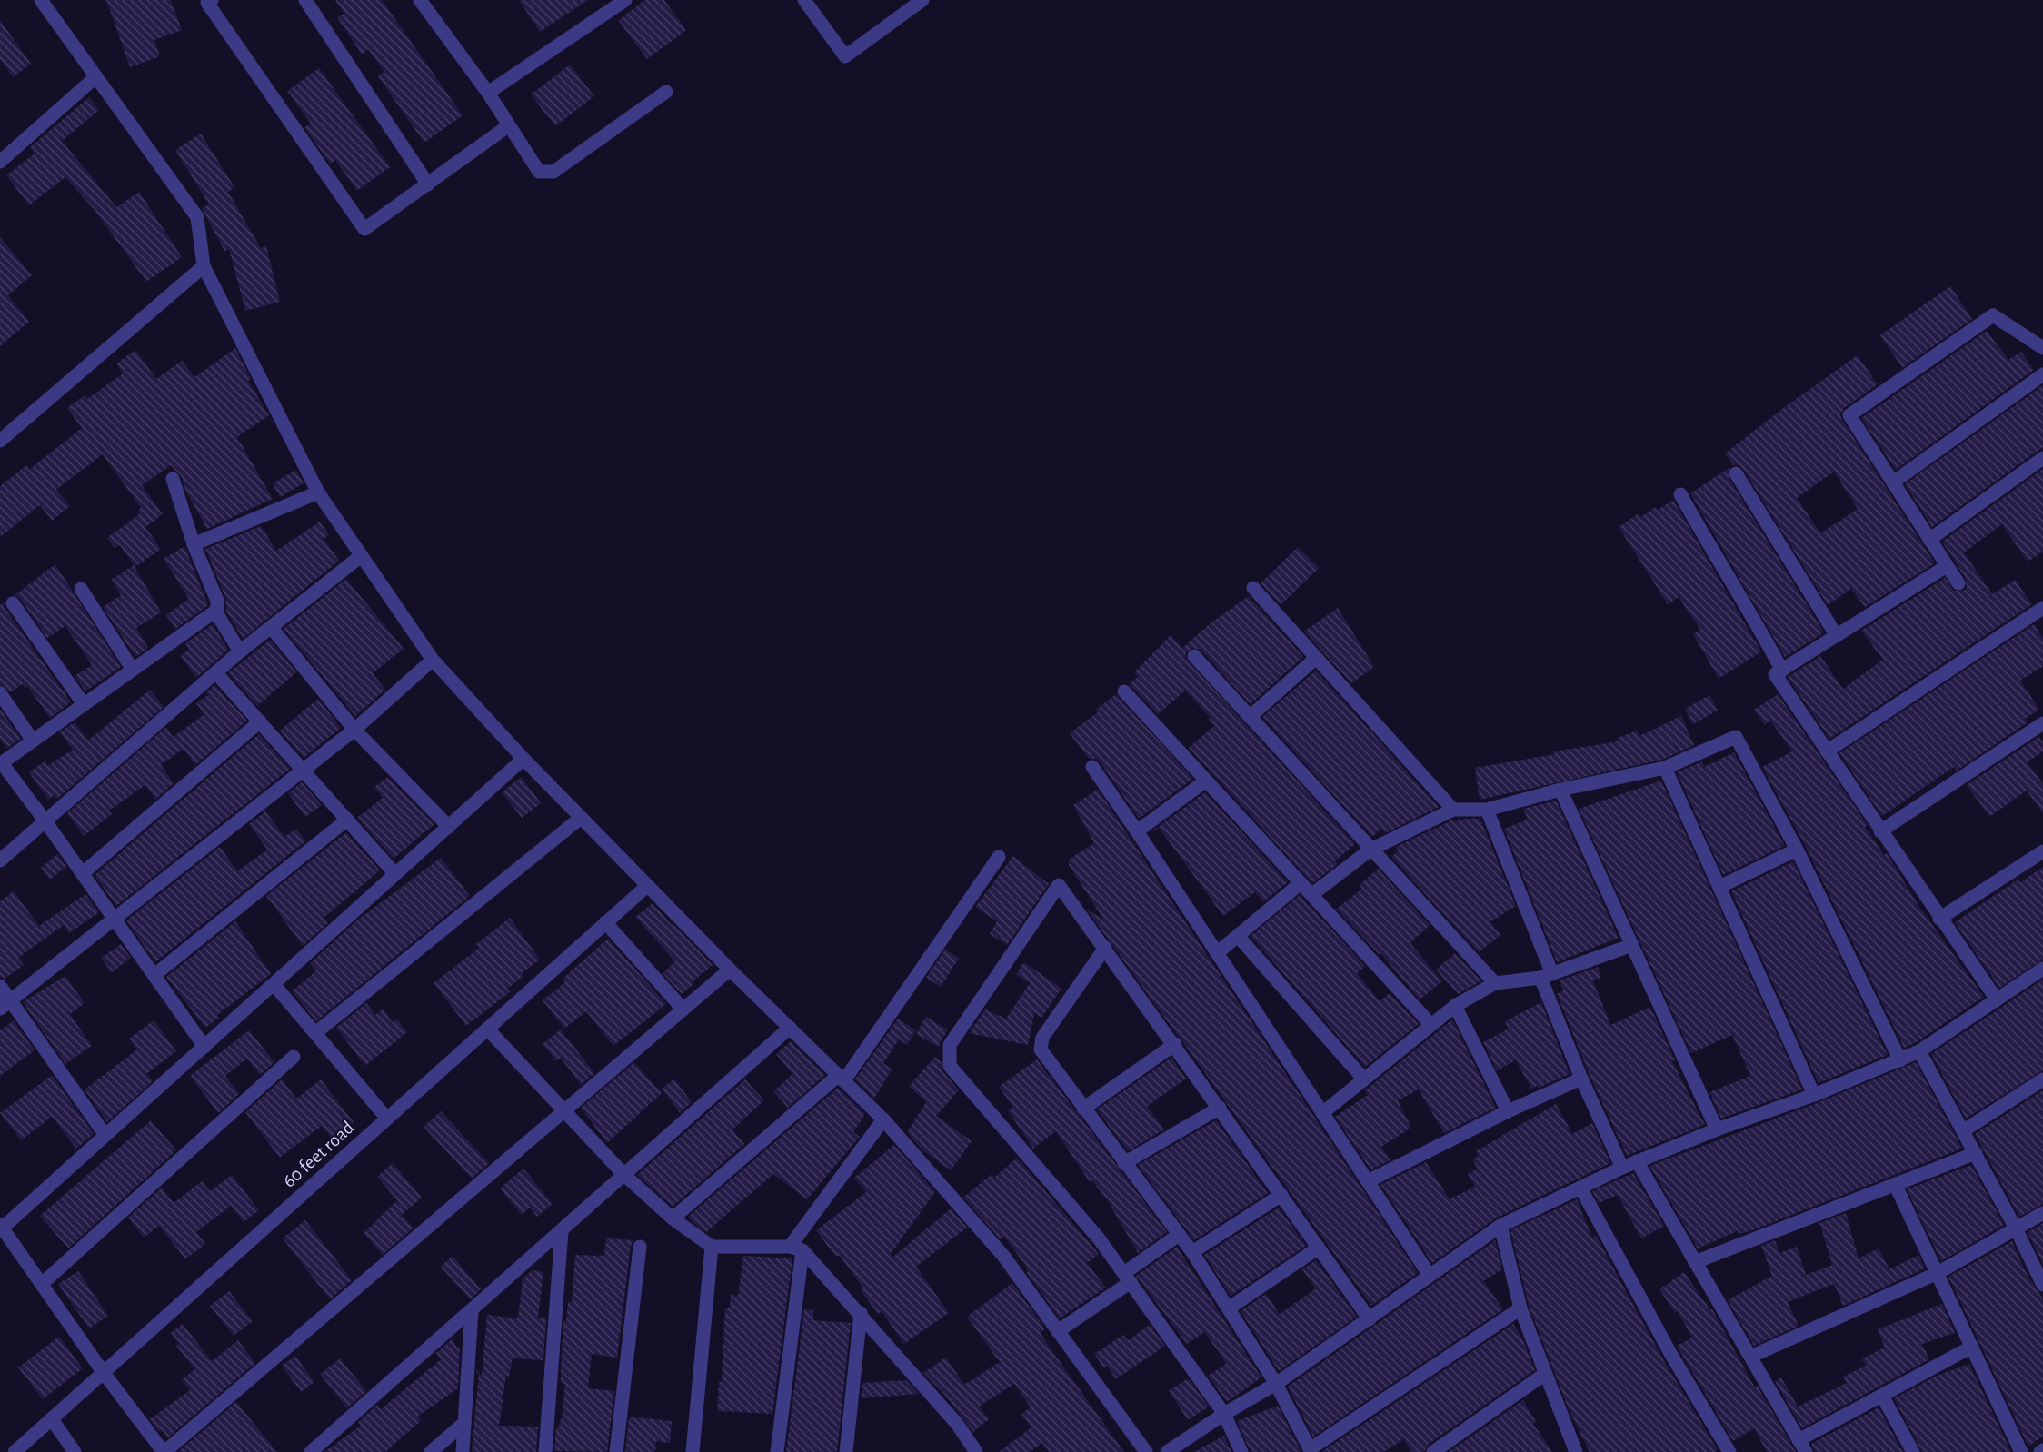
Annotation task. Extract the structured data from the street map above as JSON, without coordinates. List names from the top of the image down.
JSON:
{
  "streets": {
    "street": ["60 feet road"]
  }
}
